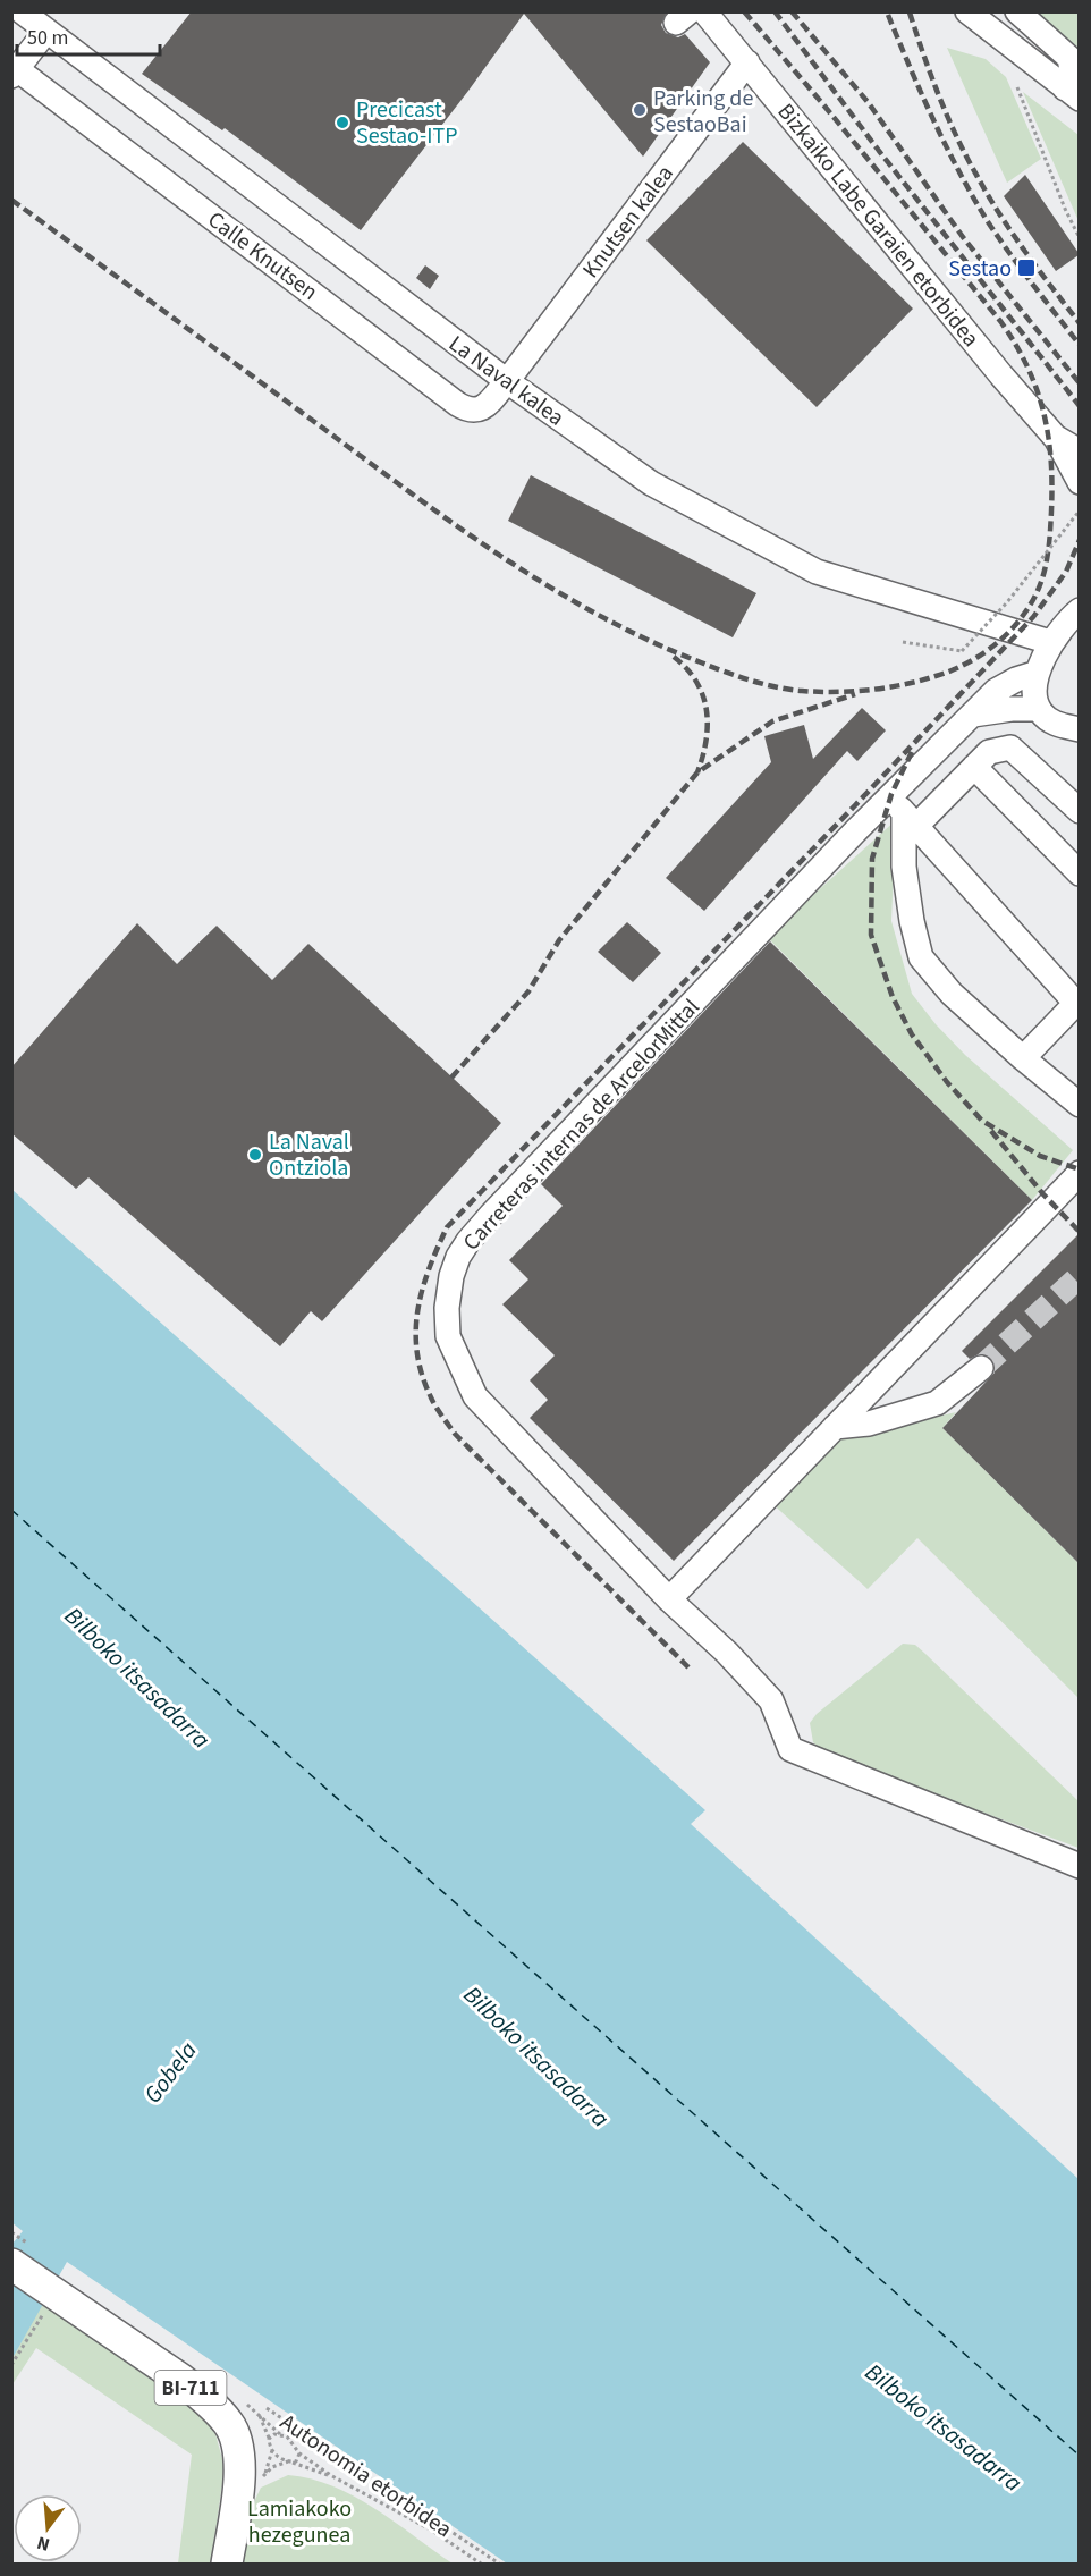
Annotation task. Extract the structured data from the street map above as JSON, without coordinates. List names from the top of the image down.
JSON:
{
  "streets": {
    "main road": ["BI-711"],
    "street": [
      "Knutsen kalea",
      "Bizkaiko Labe Garaien etorbidea",
      "Calle Knutsen",
      "La Naval kalea",
      "Carreteras internas de ArcelorMittal"
    ],
    "path": ["Autonomia etorbidea"]
  },
  "crossings": [
    ["Knutsen kalea", "Bizkaiko Labe Garaien etorbidea"],
    ["Knutsen kalea", "Calle Knutsen"],
    ["Knutsen kalea", "La Naval kalea"],
    ["Calle Knutsen", "La Naval kalea"]
  ],
  "water": ["Bilboko itsasadarra", "Gobela"],
  "parks": ["Lamiakoko hezegunea"],
  "places": {
    "other": ["Parking de SestaoBai", "Precicast Sestao-ITP", "La Naval Ontziola"],
    "transit": ["Sestao"]
  },
  "scale_bar": "50 m",
  "north": "bottom"
}
